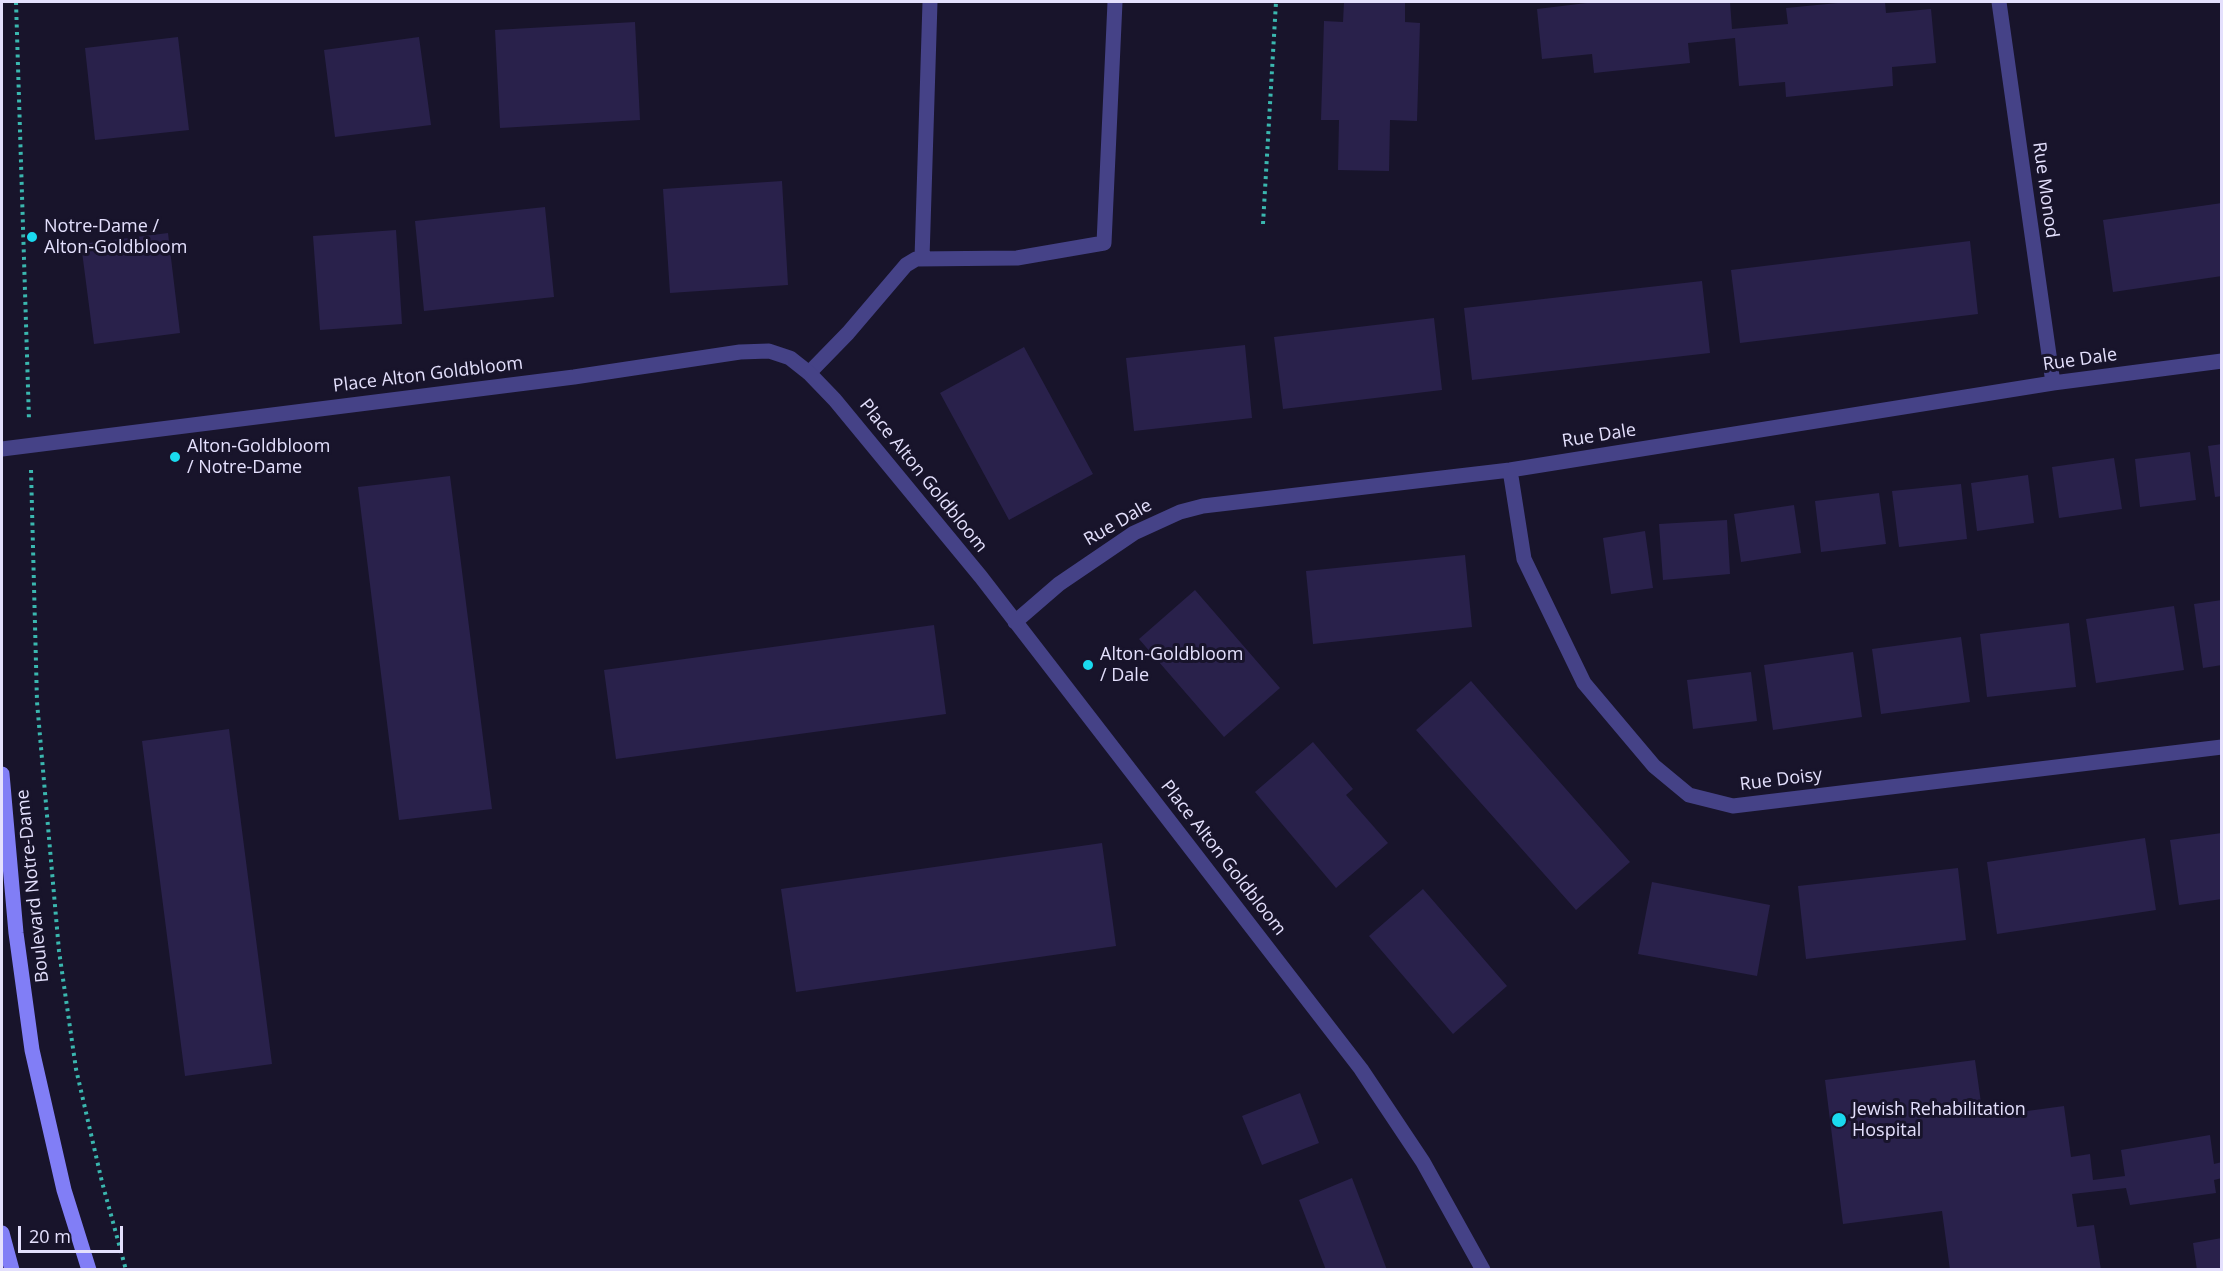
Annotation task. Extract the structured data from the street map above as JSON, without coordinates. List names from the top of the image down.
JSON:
{
  "streets": {
    "street": [
      "Rue Monod",
      "Rue Dale",
      "Place Alton Goldbloom",
      "Rue Doisy",
      "Boulevard Notre-Dame"
    ]
  },
  "crossings": [
    ["Rue Monod", "Rue Dale"],
    ["Rue Dale", "Place Alton Goldbloom"],
    ["Rue Dale", "Rue Doisy"]
  ],
  "places": [
    "Notre-Dame / Alton-Goldbloom",
    "Alton-Goldbloom / Notre-Dame",
    "Alton-Goldbloom / Dale",
    "Jewish Rehabilitation Hospital"
  ],
  "scale_bar": "20 m"
}
